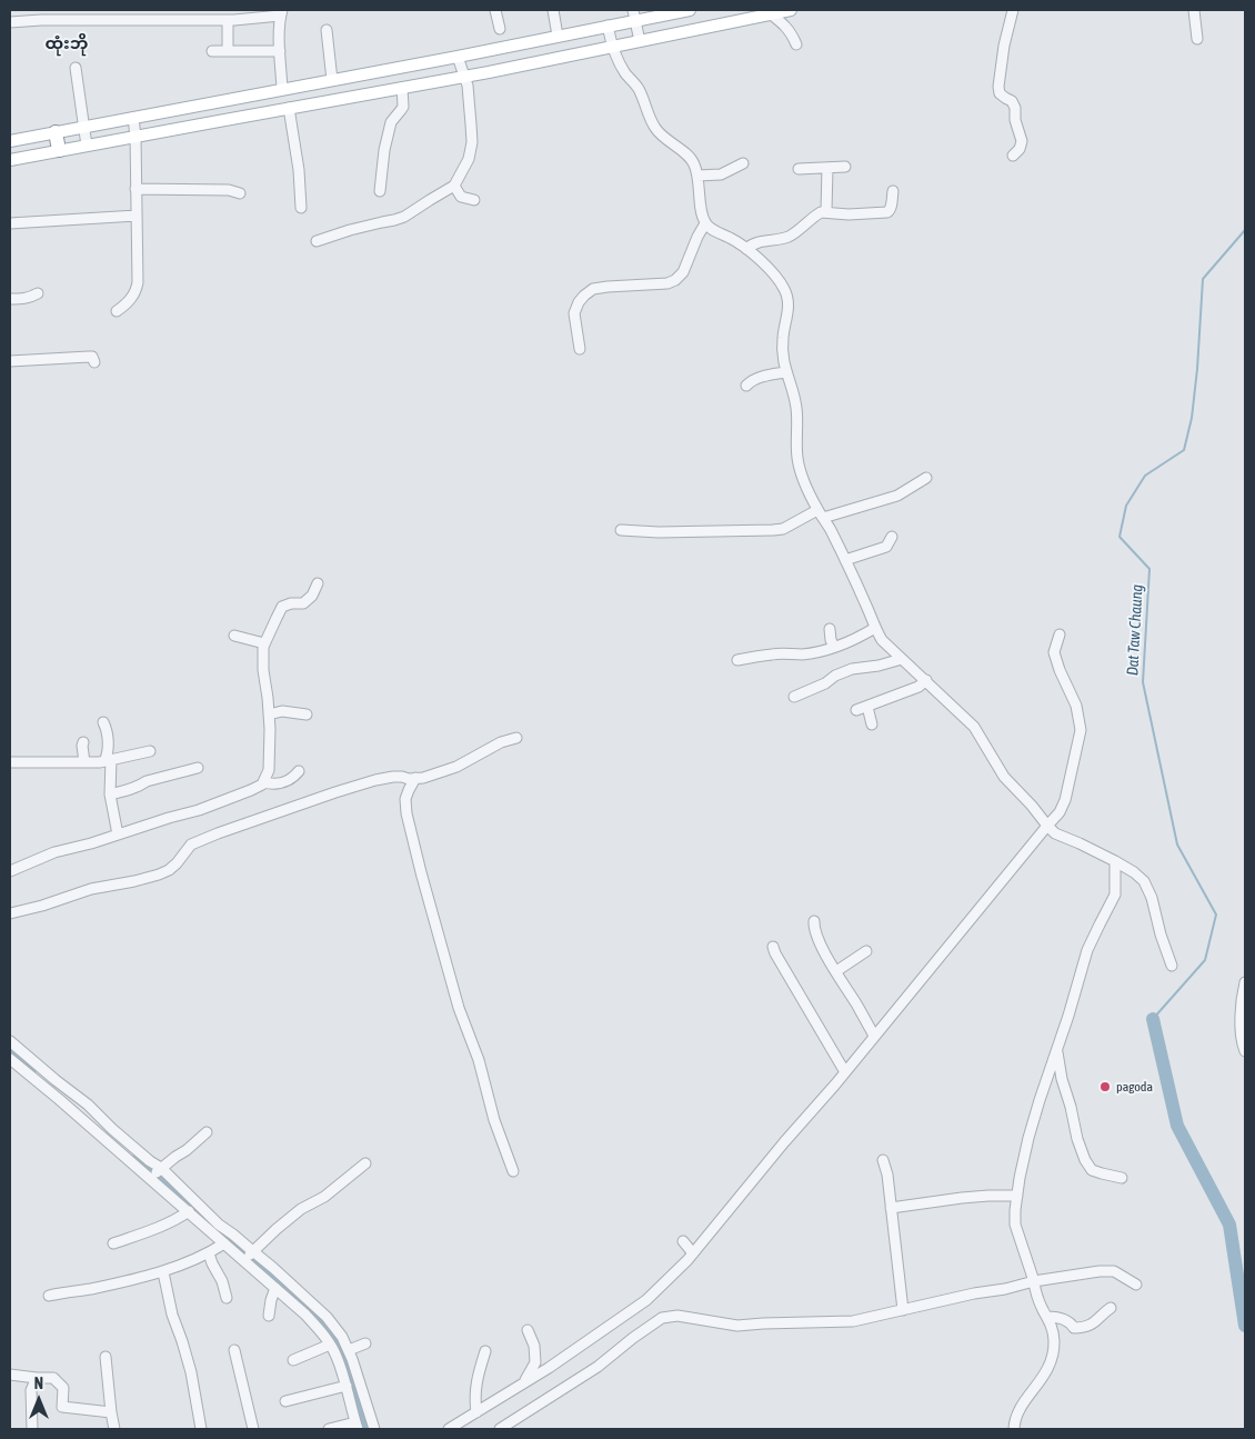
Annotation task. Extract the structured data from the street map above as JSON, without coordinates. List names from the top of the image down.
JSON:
{
  "districts": ["ထုံးဘို"],
  "water": ["Dat Taw Chaung"],
  "places": ["pagoda"],
  "north": "top"
}
